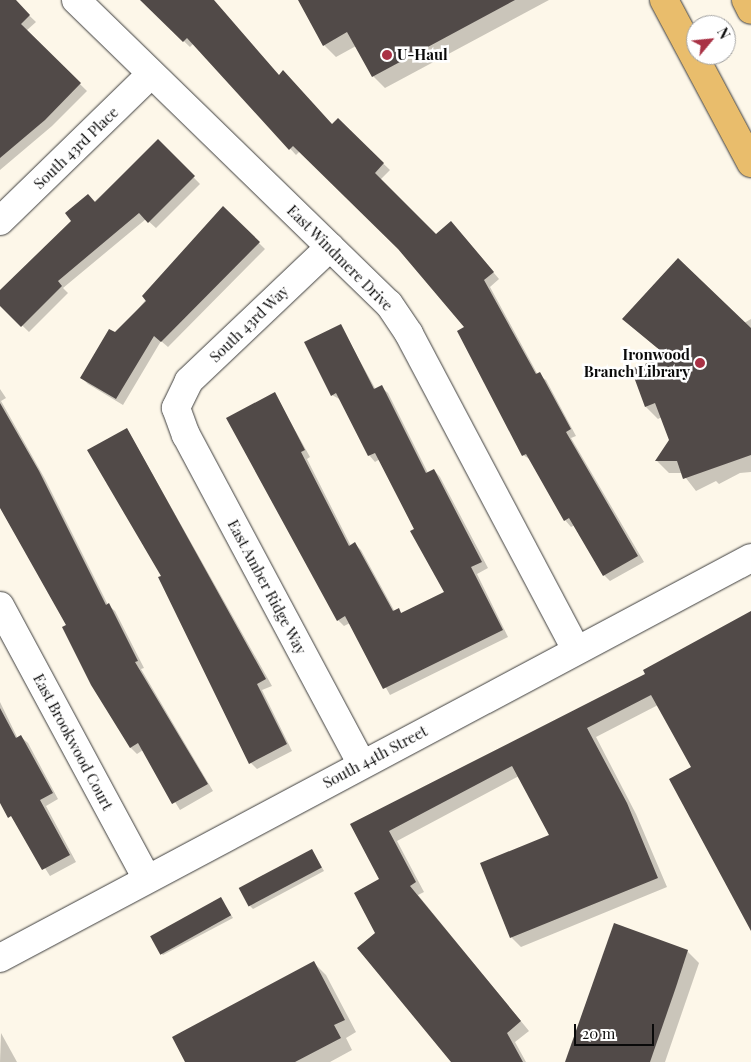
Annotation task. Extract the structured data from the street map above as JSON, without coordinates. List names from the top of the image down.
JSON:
{
  "streets": {
    "street": [
      "South 43rd Place",
      "East Windmere Drive",
      "South 43rd Way",
      "East Amber Ridge Way",
      "East Brookwood Court",
      "South 44th Street"
    ]
  },
  "crossings": [
    ["South 43rd Place", "East Windmere Drive"],
    ["East Windmere Drive", "South 43rd Way"],
    ["East Windmere Drive", "South 44th Street"],
    ["South 43rd Way", "East Amber Ridge Way"],
    ["East Amber Ridge Way", "South 44th Street"],
    ["East Brookwood Court", "South 44th Street"]
  ],
  "places": ["U-Haul", "Ironwood Branch Library"],
  "scale_bar": "20 m",
  "north": "top right"
}
